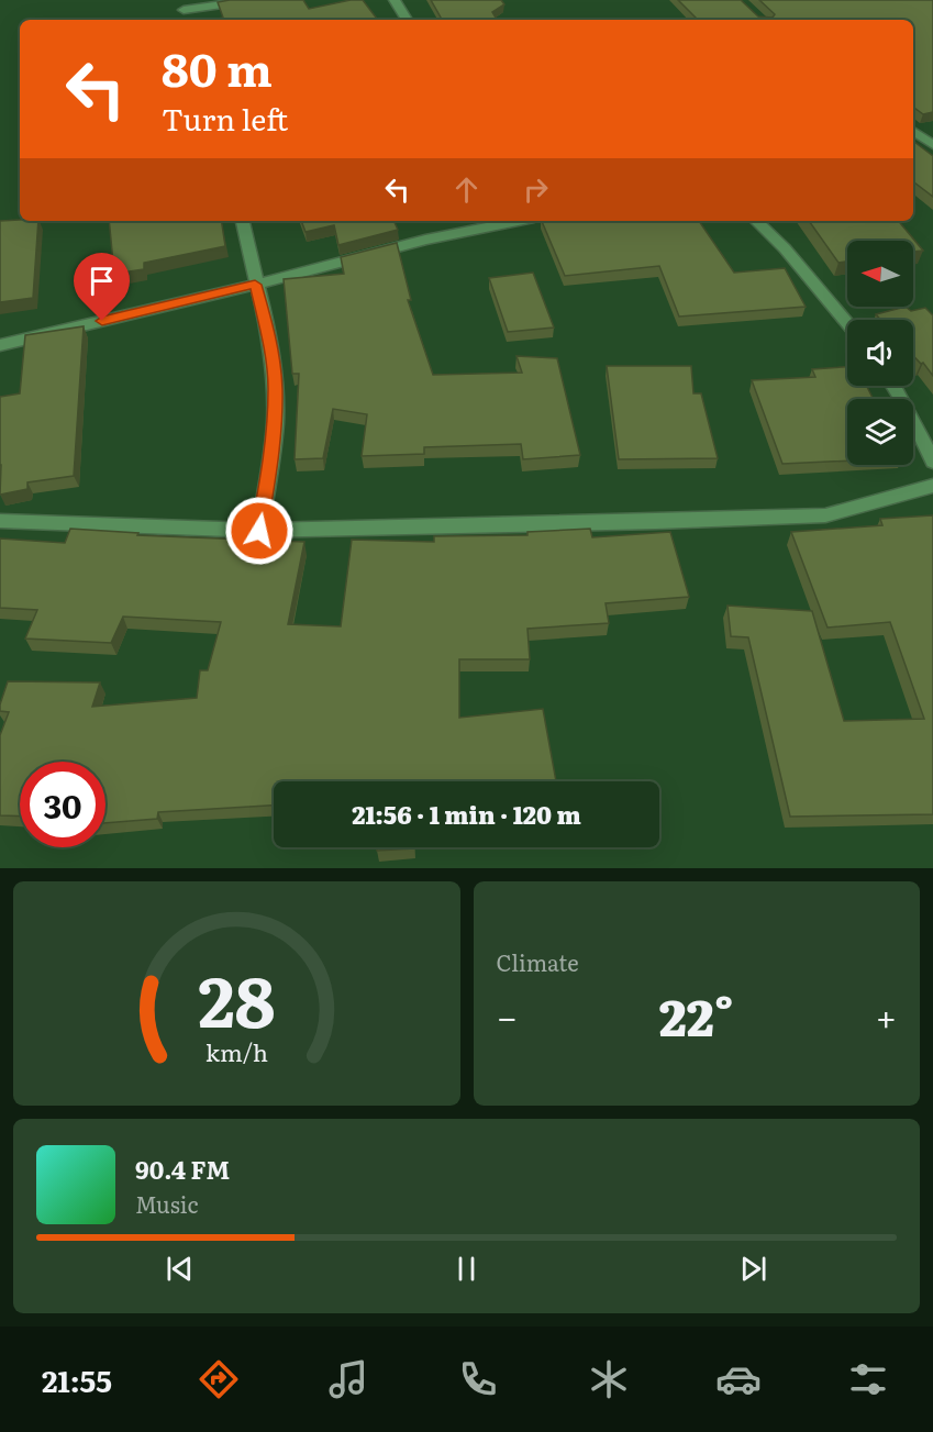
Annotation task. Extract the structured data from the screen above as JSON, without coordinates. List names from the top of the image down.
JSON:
{
  "north": "left",
  "page": {
    "turn": ["80 m", "Turn left"],
    "limit": "30",
    "trip": "21:56 · 1 min · 120 m",
    "tile": "Climate",
    "heat": ["−", "22°", "+"],
    "song": ["90.4 FM", "Music"],
    "tabs": "21:55",
    "gauge": ["28", "km/h"]
  }
}
